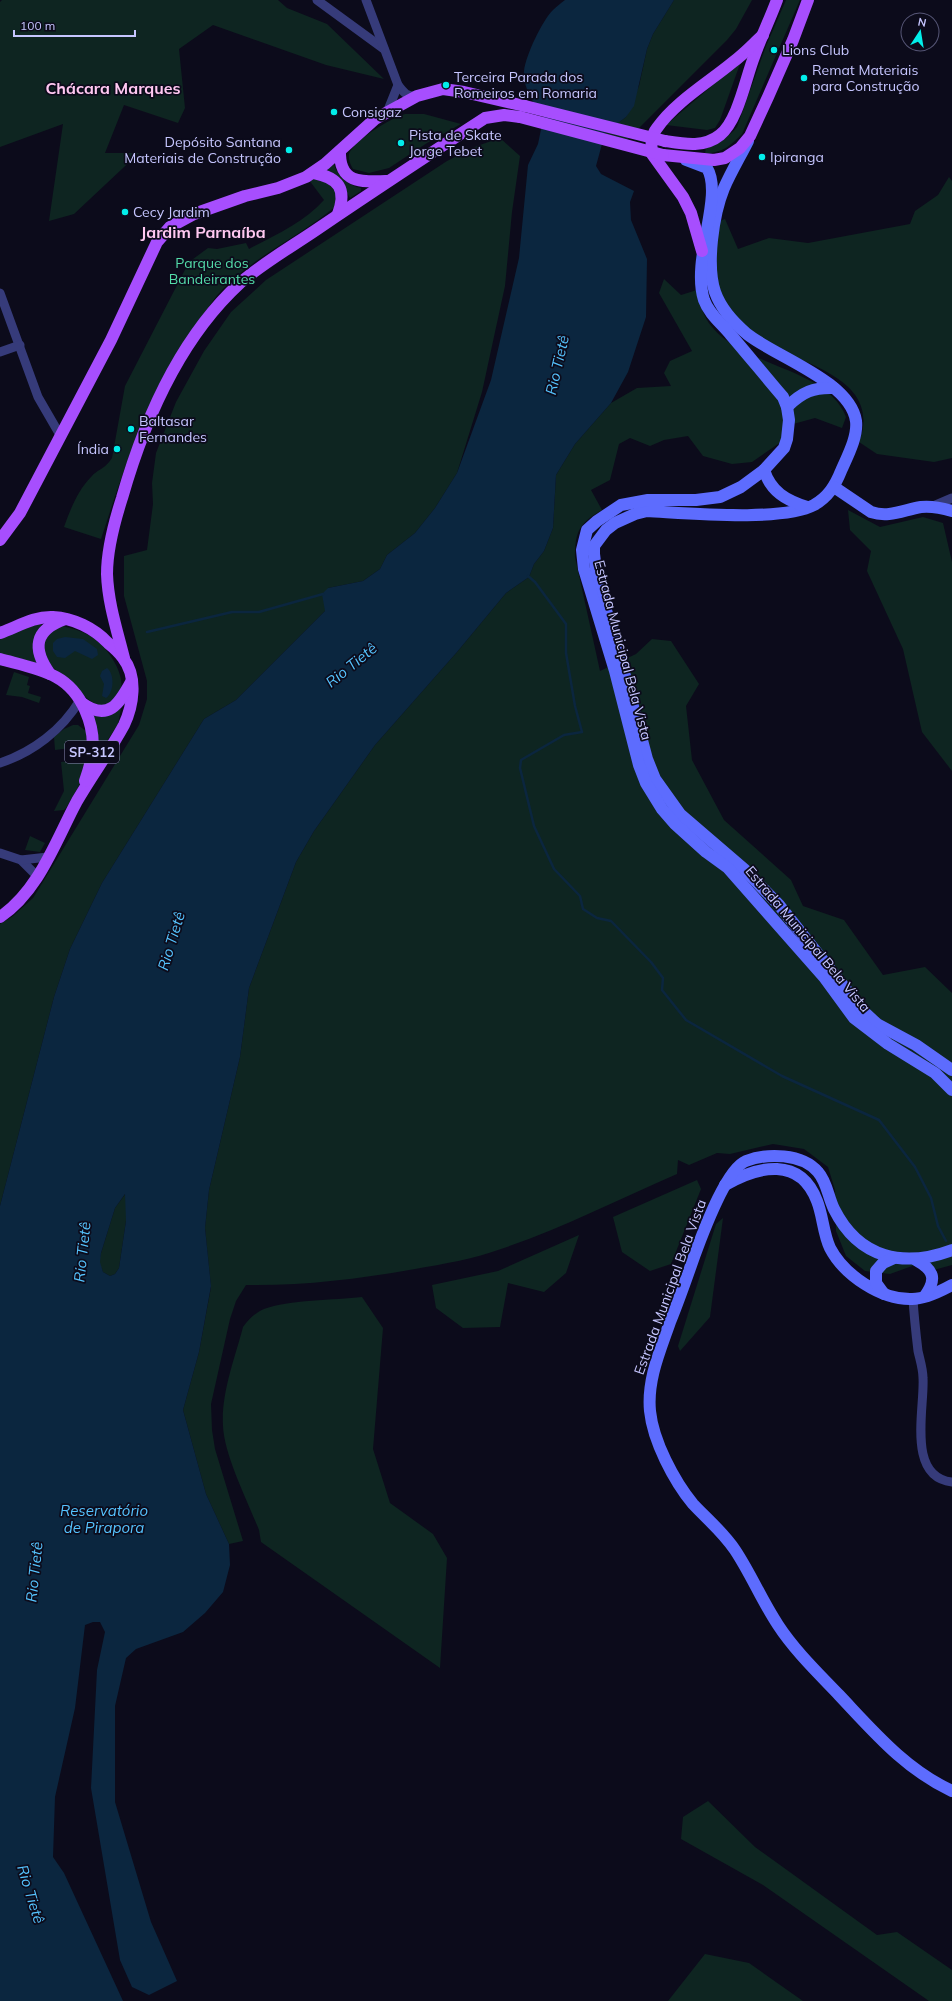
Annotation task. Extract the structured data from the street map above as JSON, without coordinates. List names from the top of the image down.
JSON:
{
  "streets": {
    "main road": ["Estrada Municipal Bela Vista", "SP-312"]
  },
  "districts": ["Chácara Marques", "Jardim Parnaíba"],
  "water": ["Rio Tietê", "Reservatório de Pirapora"],
  "parks": ["Parque dos Bandeirantes"],
  "places": [
    "Lions Club",
    "Remat Materiais para Construção",
    "Terceira Parada dos Romeiros em Romaria",
    "Consigaz",
    "Pista de Skate Jorge Tebet",
    "Depósito Santana Materiais de Construção",
    "Ipiranga",
    "Cecy Jardim",
    "Baltasar Fernandes",
    "Índia"
  ],
  "scale_bar": "100 m",
  "north": "top"
}
